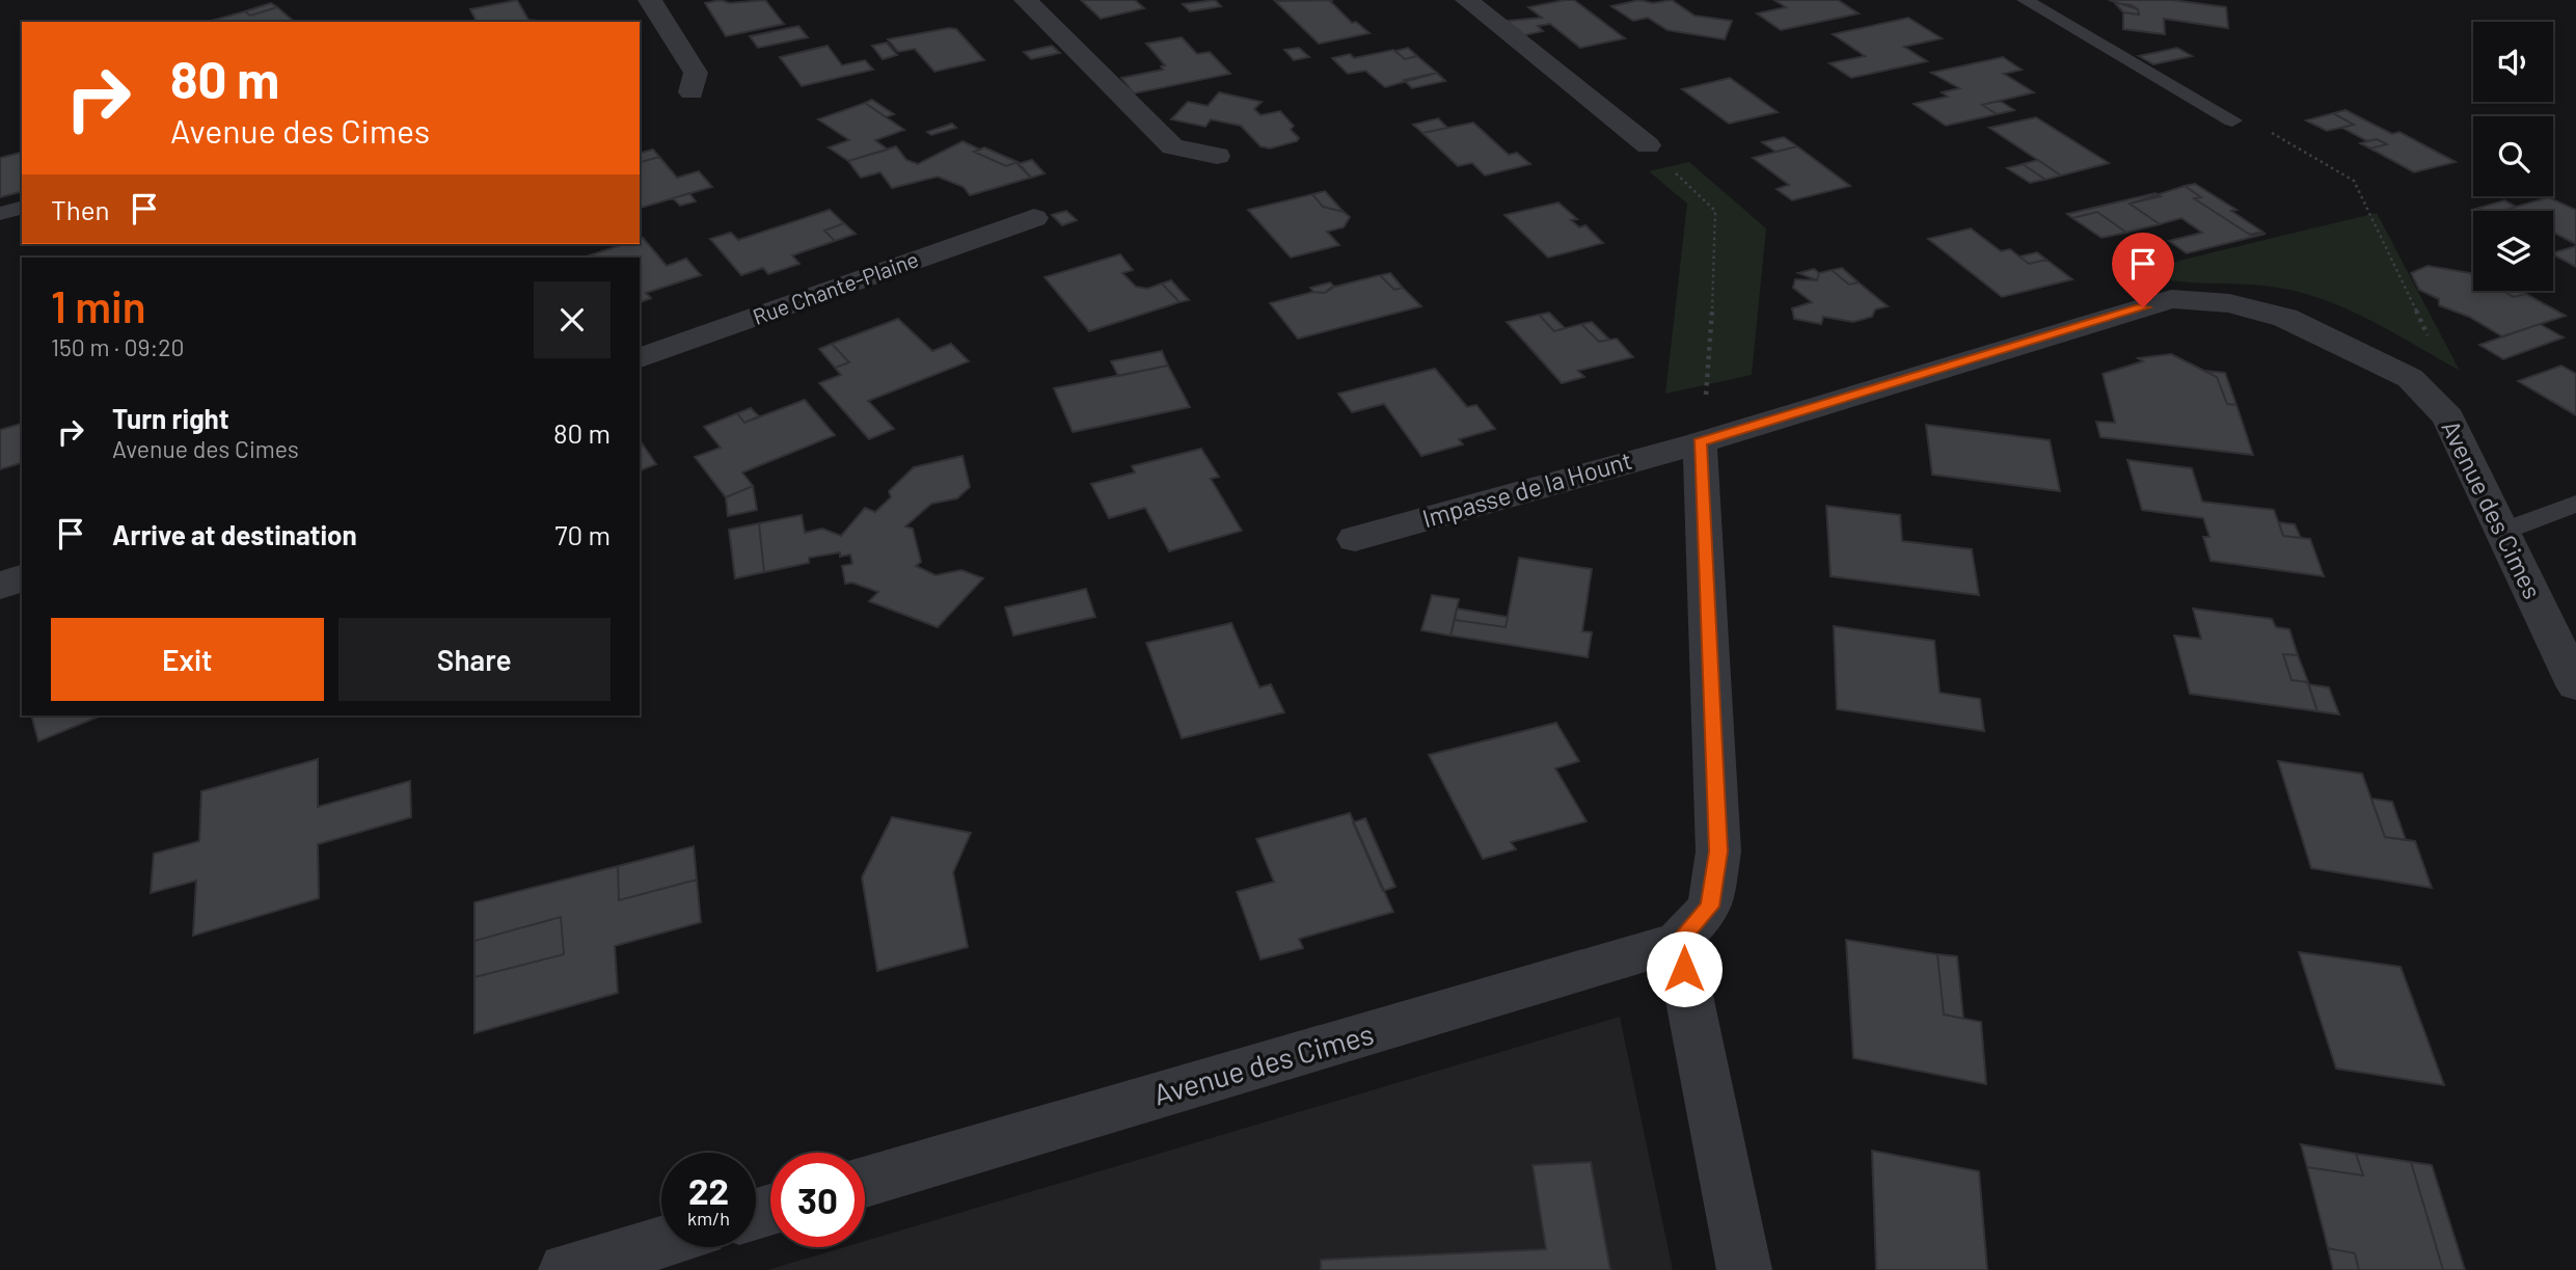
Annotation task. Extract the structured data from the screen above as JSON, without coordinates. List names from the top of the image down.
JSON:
{
  "streets": {
    "street": ["Rue Chante-Plaine", "Impasse de la Hount", "Avenue des Cimes"]
  },
  "crossings": [
    ["Impasse de la Hount", "Avenue des Cimes"]
  ],
  "page": {
    "turn": ["80 m", "Avenue des Cimes"],
    "then": "Then",
    "heading": ["1 min", "150 m · 09:20"],
    "list": [
      {
        "name": "Turn right",
        "note": "Avenue des Cimes",
        "value": "80 m"
      },
      {
        "name": "Arrive at destination",
        "value": "70 m"
      }
    ],
    "buttons": ["Exit", "Share"],
    "speed": "22 km/h",
    "limit": "30"
  }
}
